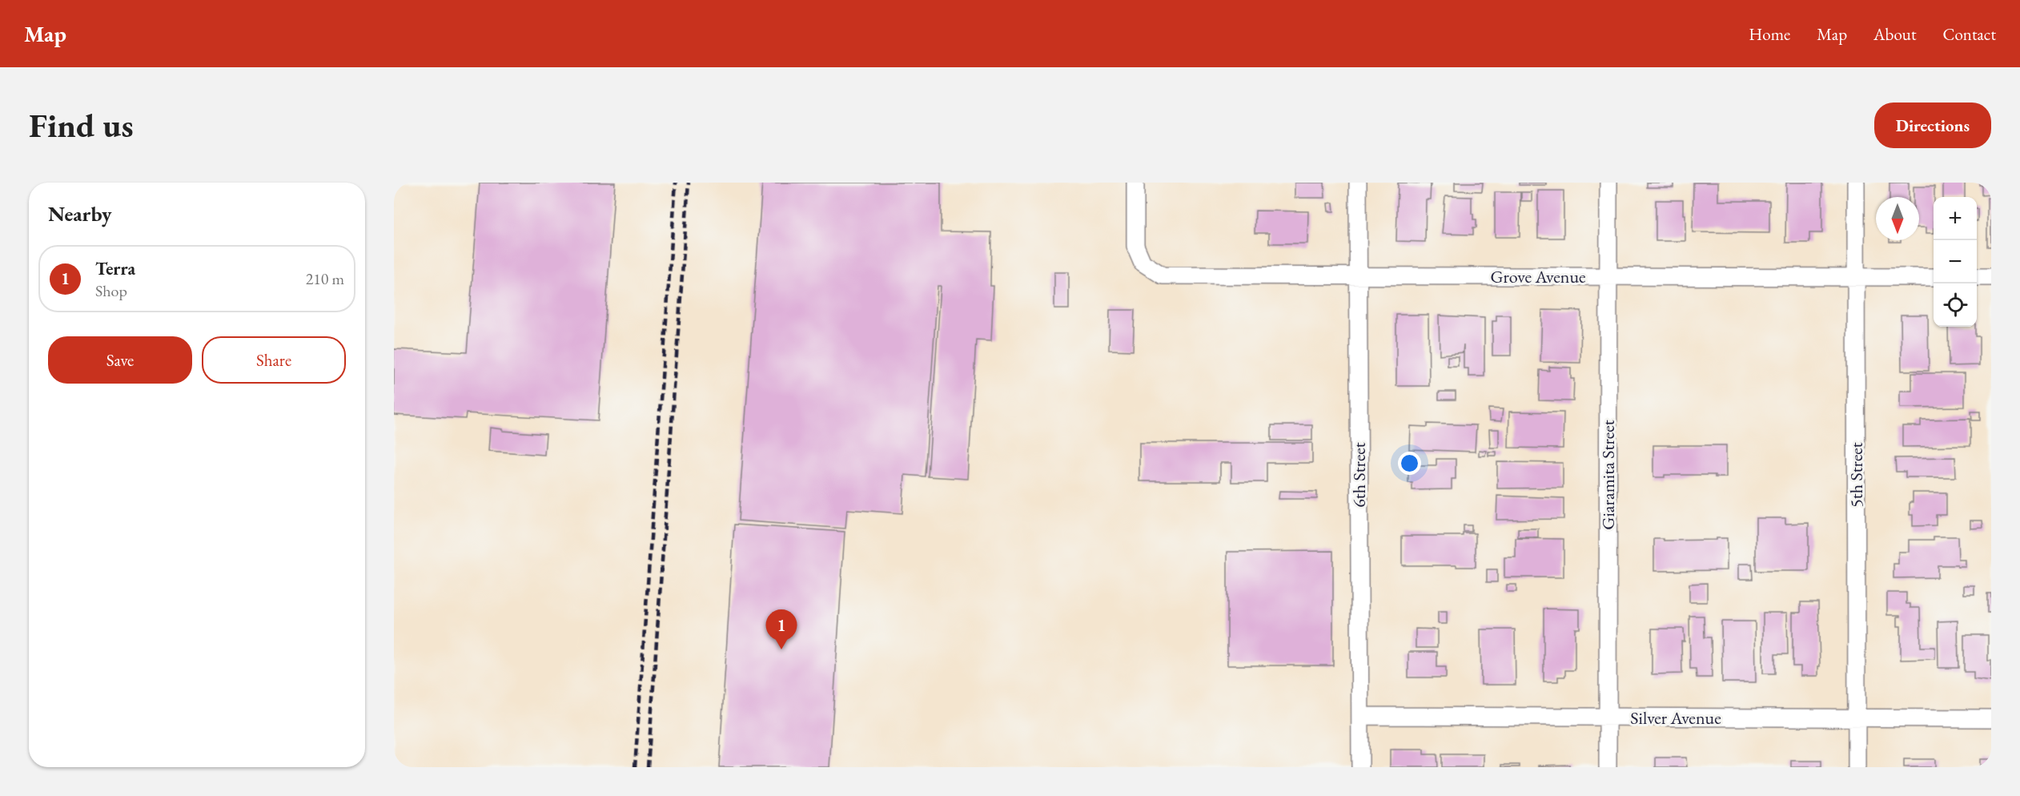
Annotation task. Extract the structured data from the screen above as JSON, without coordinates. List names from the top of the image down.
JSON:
{
  "streets": {
    "street": [
      "Grove Avenue",
      "6th Street",
      "Giaramita Street",
      "5th Street",
      "Silver Avenue"
    ]
  },
  "crossings": [
    ["Grove Avenue", "6th Street"],
    ["Grove Avenue", "Giaramita Street"],
    ["Grove Avenue", "5th Street"],
    ["6th Street", "Silver Avenue"],
    ["Giaramita Street", "Silver Avenue"],
    ["5th Street", "Silver Avenue"]
  ],
  "north": "bottom",
  "page": {
    "header": "Map",
    "nav": [
      "Home",
      "Map",
      "About",
      "Contact"
    ],
    "buttons": [
      "Directions",
      ["Save", "Share"]
    ],
    "title": "Find us",
    "heading": "Nearby",
    "map_buttons": ["+", "−"],
    "list": [
      {
        "mark": "1",
        "name": "Terra",
        "note": "Shop",
        "value": "210 m"
      }
    ],
    "pins": "1"
  }
}
